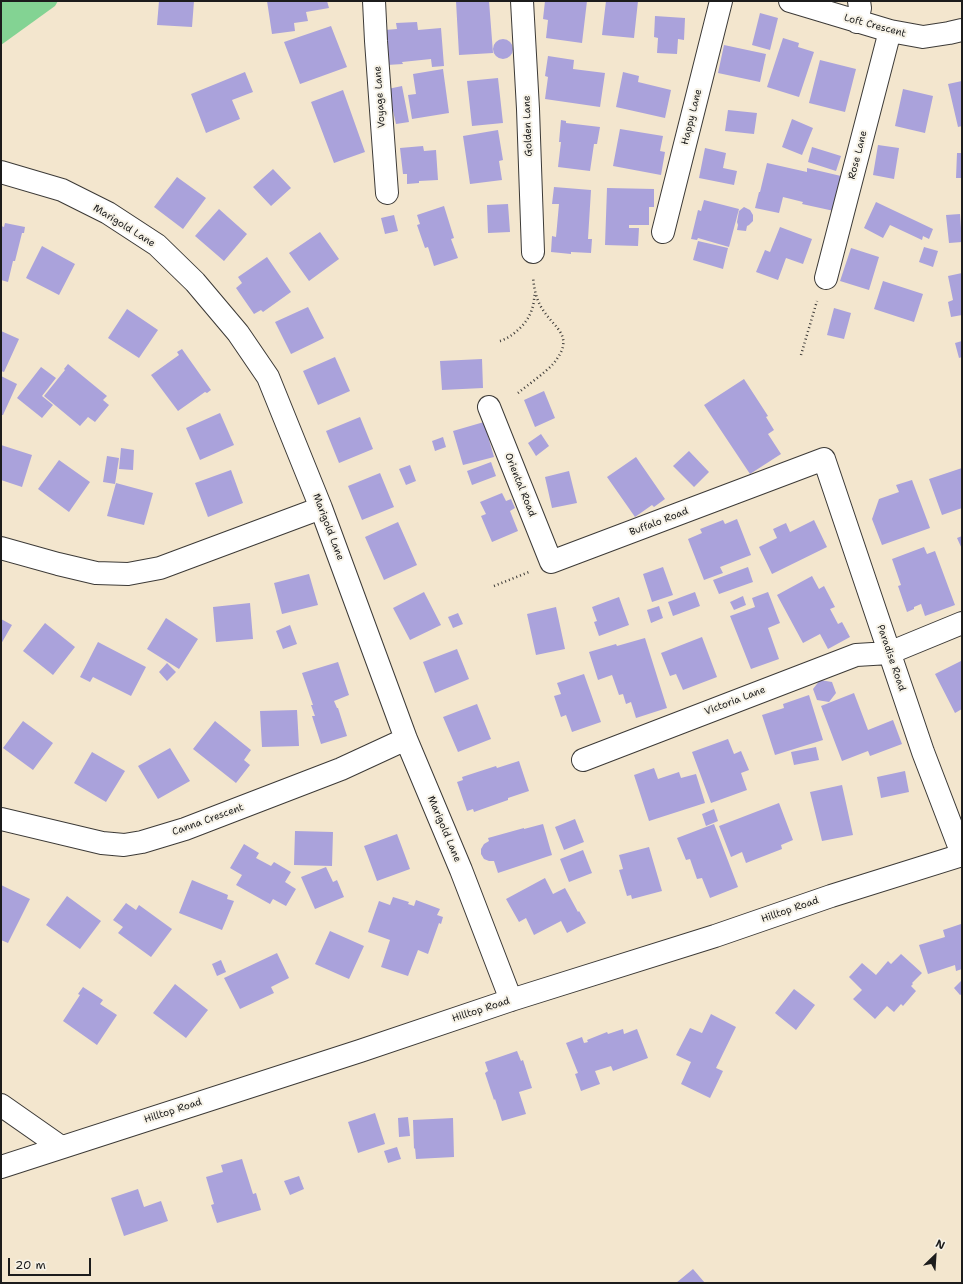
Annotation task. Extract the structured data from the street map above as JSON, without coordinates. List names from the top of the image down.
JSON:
{
  "streets": {
    "street": [
      "Loft Crescent",
      "Voyage Lane",
      "Happy Lane",
      "Golden Lane",
      "Rose Lane",
      "Marigold Lane",
      "Oriental Road",
      "Buffalo Road",
      "Paradise Road",
      "Victoria Lane",
      "Canna Crescent",
      "Hilltop Road"
    ]
  },
  "crossings": [
    ["Loft Crescent", "Rose Lane"],
    ["Marigold Lane", "Canna Crescent"],
    ["Marigold Lane", "Hilltop Road"],
    ["Oriental Road", "Buffalo Road"],
    ["Buffalo Road", "Paradise Road"],
    ["Paradise Road", "Victoria Lane"],
    ["Paradise Road", "Hilltop Road"]
  ],
  "scale_bar": "20 m",
  "north": "top right"
}
